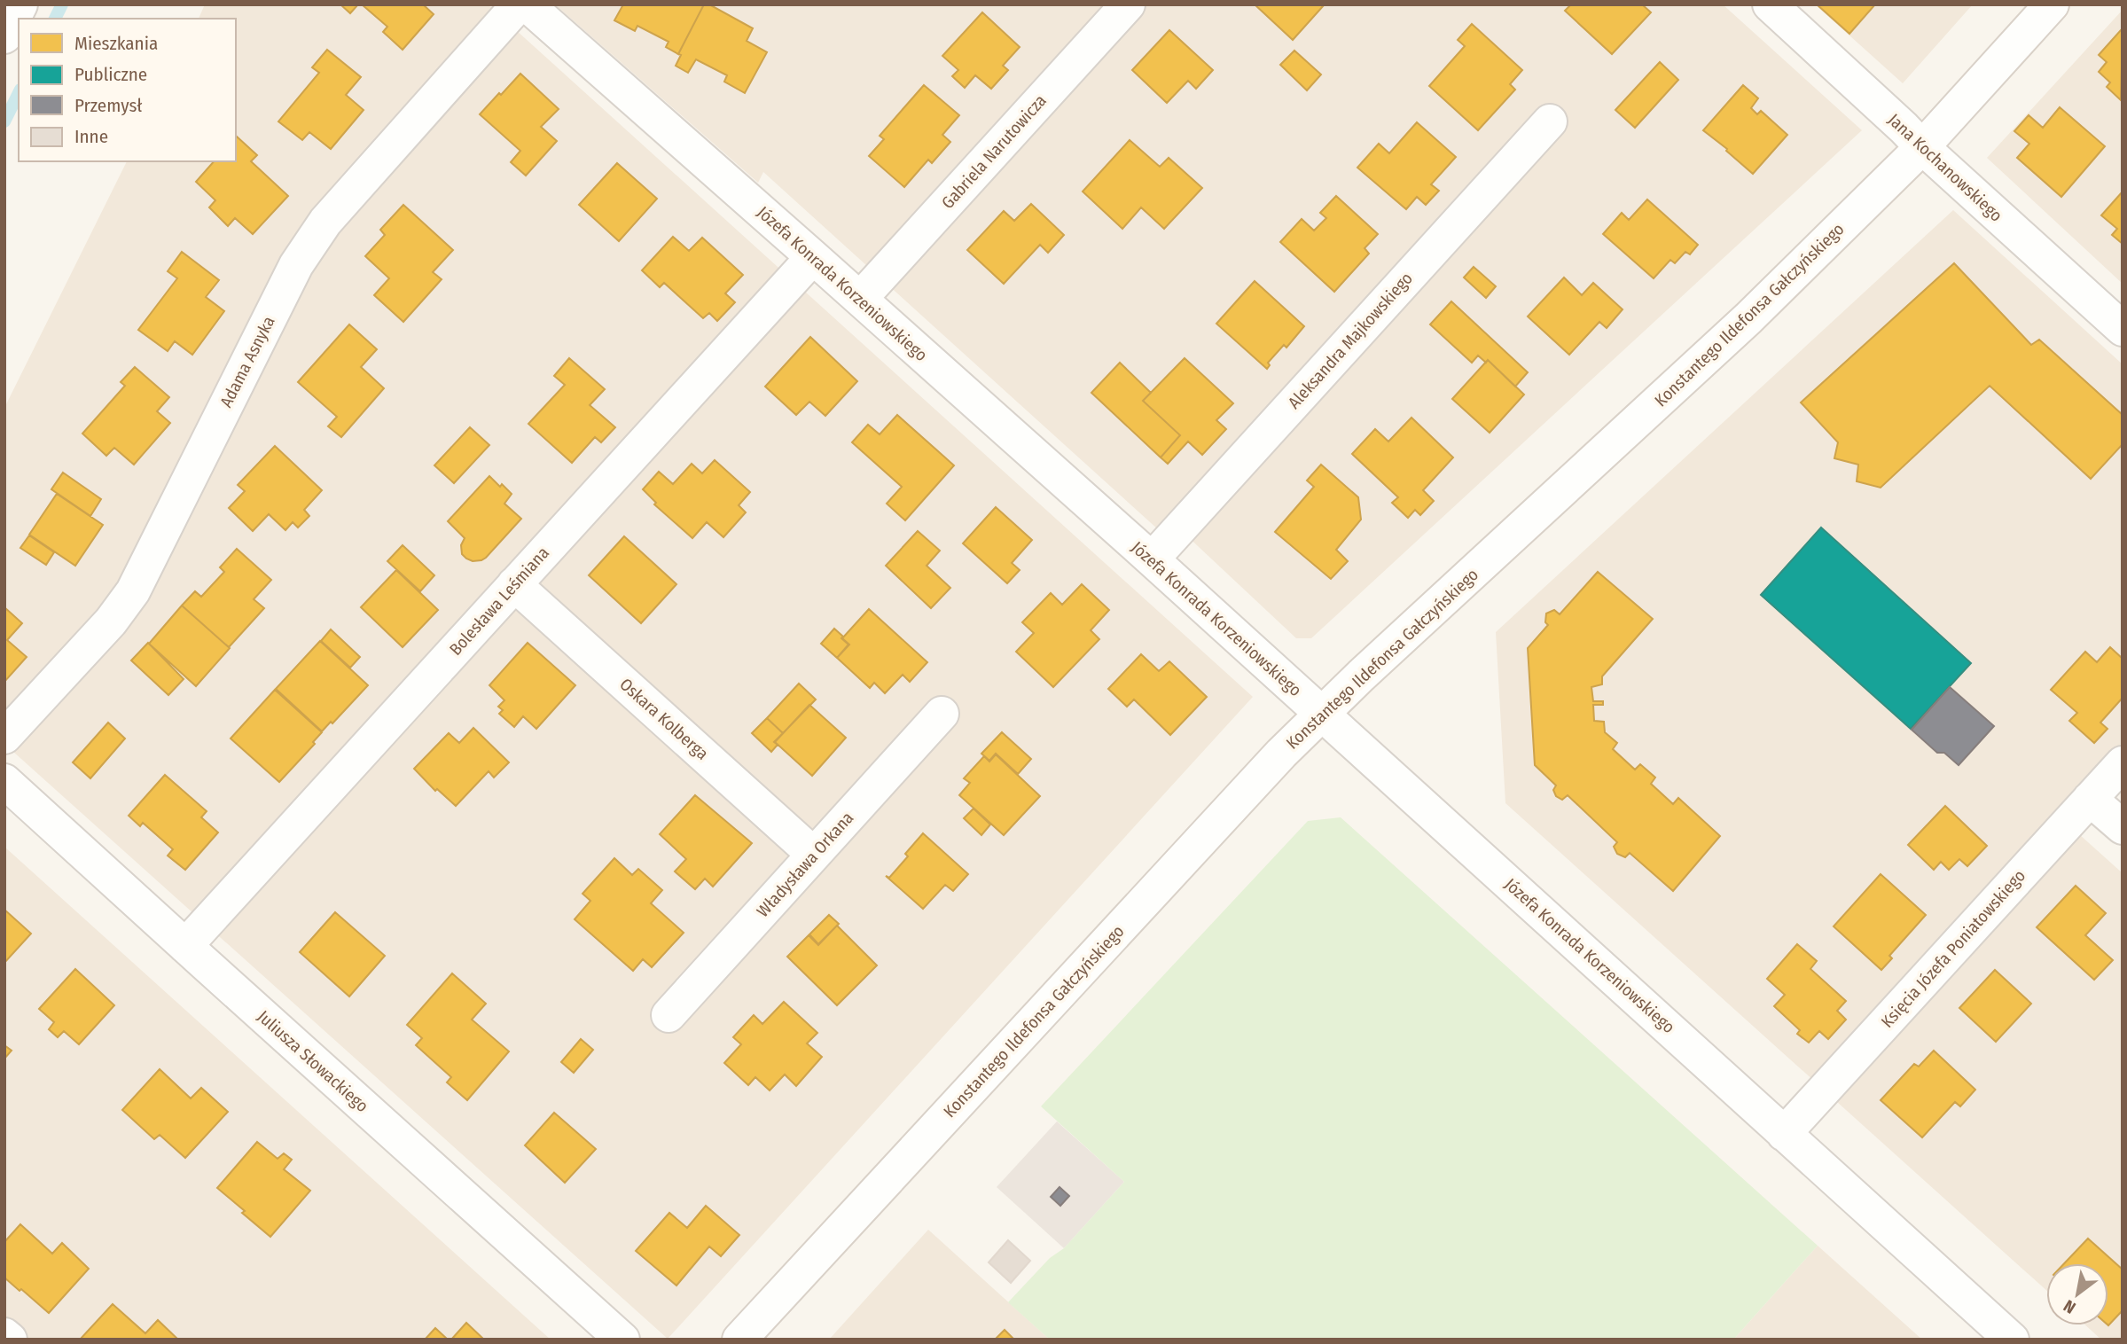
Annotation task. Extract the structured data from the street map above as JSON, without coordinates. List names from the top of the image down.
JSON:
{
  "streets": {
    "street": [
      "Gabriela Narutowicza",
      "Jana Kochanowskiego",
      "Józefa Konrada Korzeniowskiego",
      "Konstantego Ildefonsa Gałczyńskiego",
      "Aleksandra Majkowskiego",
      "Adama Asnyka",
      "Bolesława Leśmiana",
      "Oskara Kolberga",
      "Władysława Orkana",
      "Księcia Józefa Poniatowskiego",
      "Juliusza Słowackiego"
    ]
  },
  "crossings": [
    ["Gabriela Narutowicza", "Józefa Konrada Korzeniowskiego"],
    ["Jana Kochanowskiego", "Konstantego Ildefonsa Gałczyńskiego"],
    ["Józefa Konrada Korzeniowskiego", "Konstantego Ildefonsa Gałczyńskiego"],
    ["Józefa Konrada Korzeniowskiego", "Aleksandra Majkowskiego"],
    ["Józefa Konrada Korzeniowskiego", "Bolesława Leśmiana"],
    ["Józefa Konrada Korzeniowskiego", "Księcia Józefa Poniatowskiego"],
    ["Bolesława Leśmiana", "Oskara Kolberga"],
    ["Bolesława Leśmiana", "Juliusza Słowackiego"],
    ["Oskara Kolberga", "Władysława Orkana"]
  ],
  "legend": [
    "Mieszkania",
    "Publiczne",
    "Przemysł",
    "Inne"
  ],
  "north": "bottom left"
}
